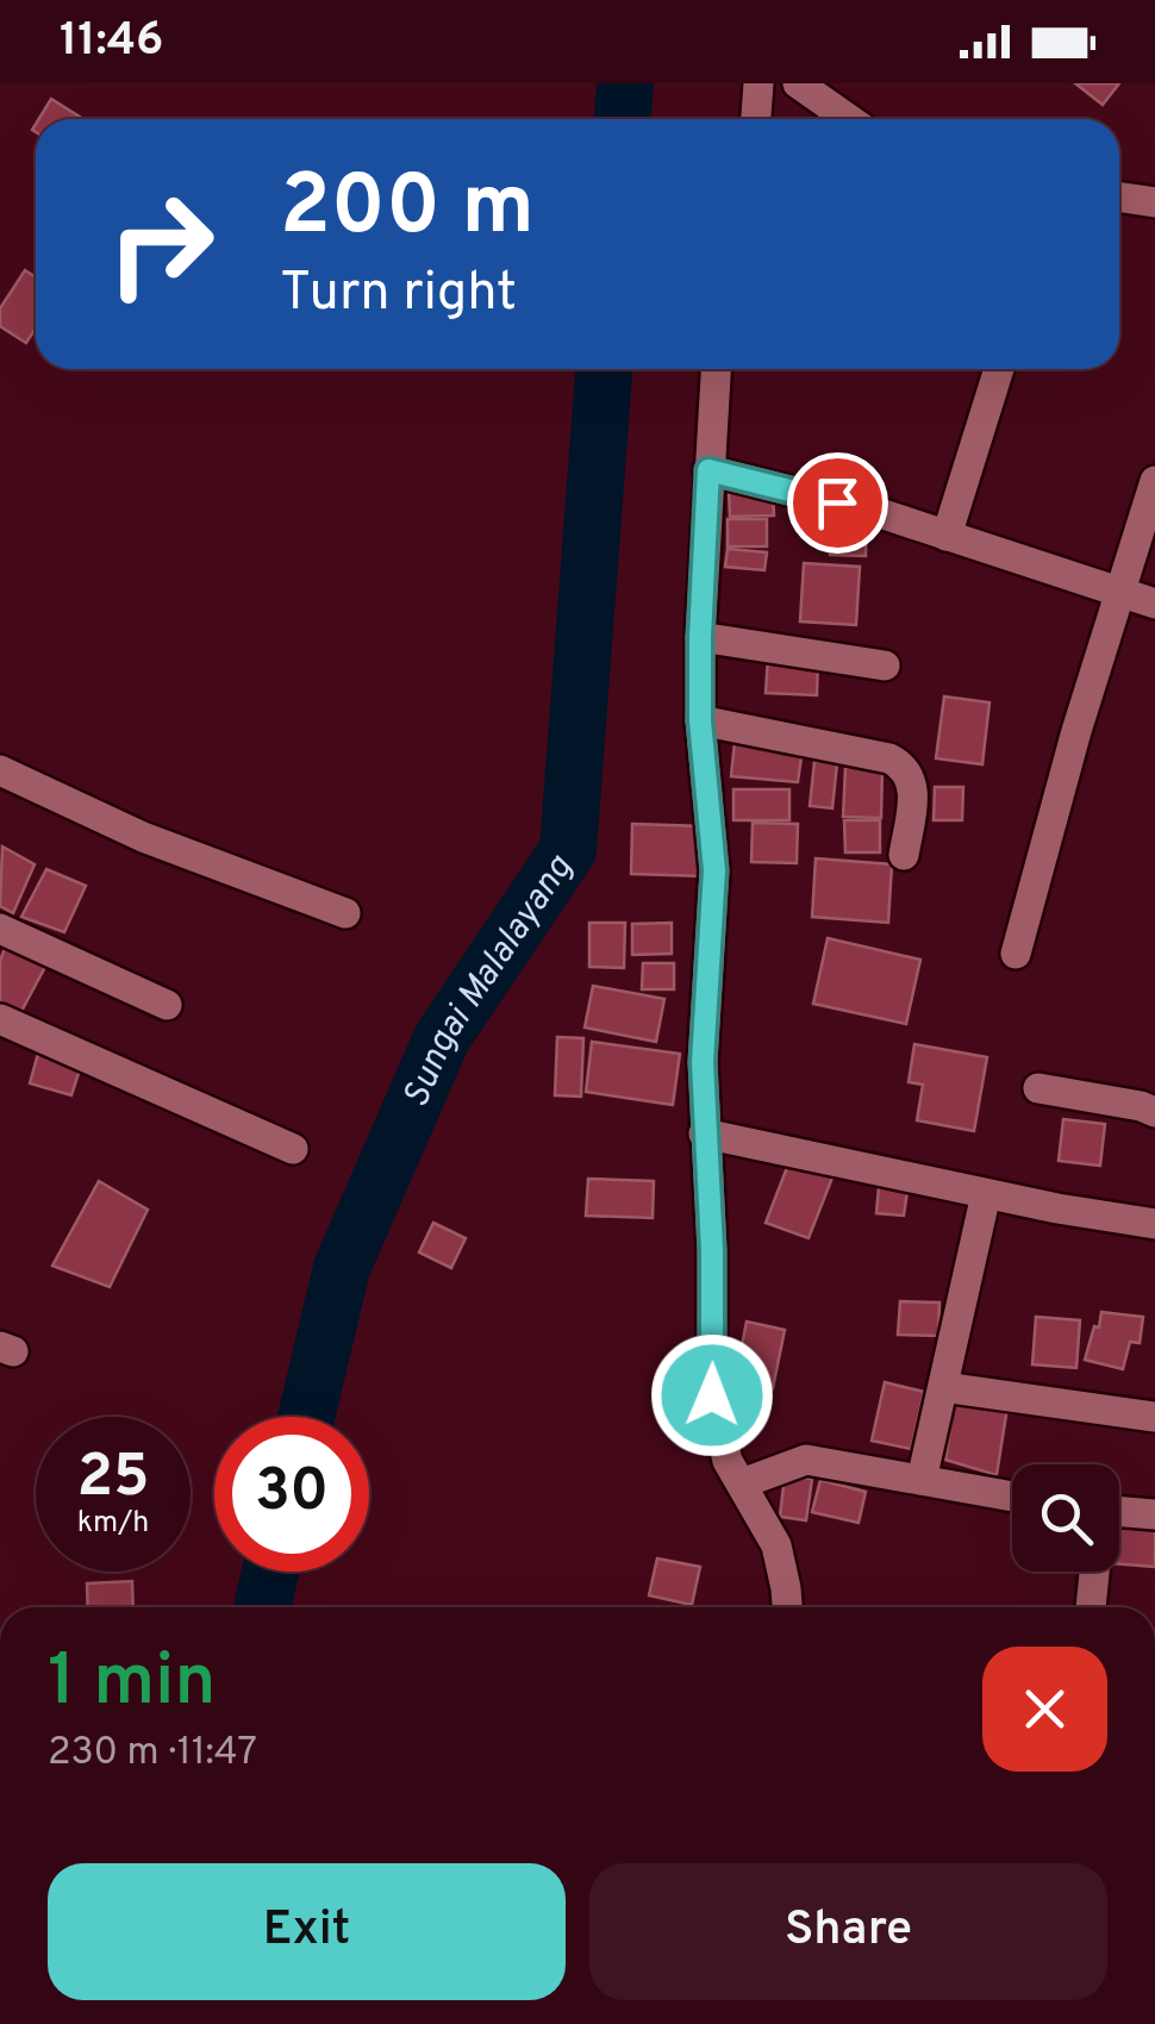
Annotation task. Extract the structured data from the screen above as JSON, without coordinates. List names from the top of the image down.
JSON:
{
  "water": ["Sungai Malalayang"],
  "page": {
    "status": "11:46",
    "turn": ["200 m", "Turn right"],
    "speed": "25 km/h",
    "limit": "30",
    "heading": ["1 min", "230 m · 11:47"],
    "buttons": ["Exit", "Share"]
  }
}
